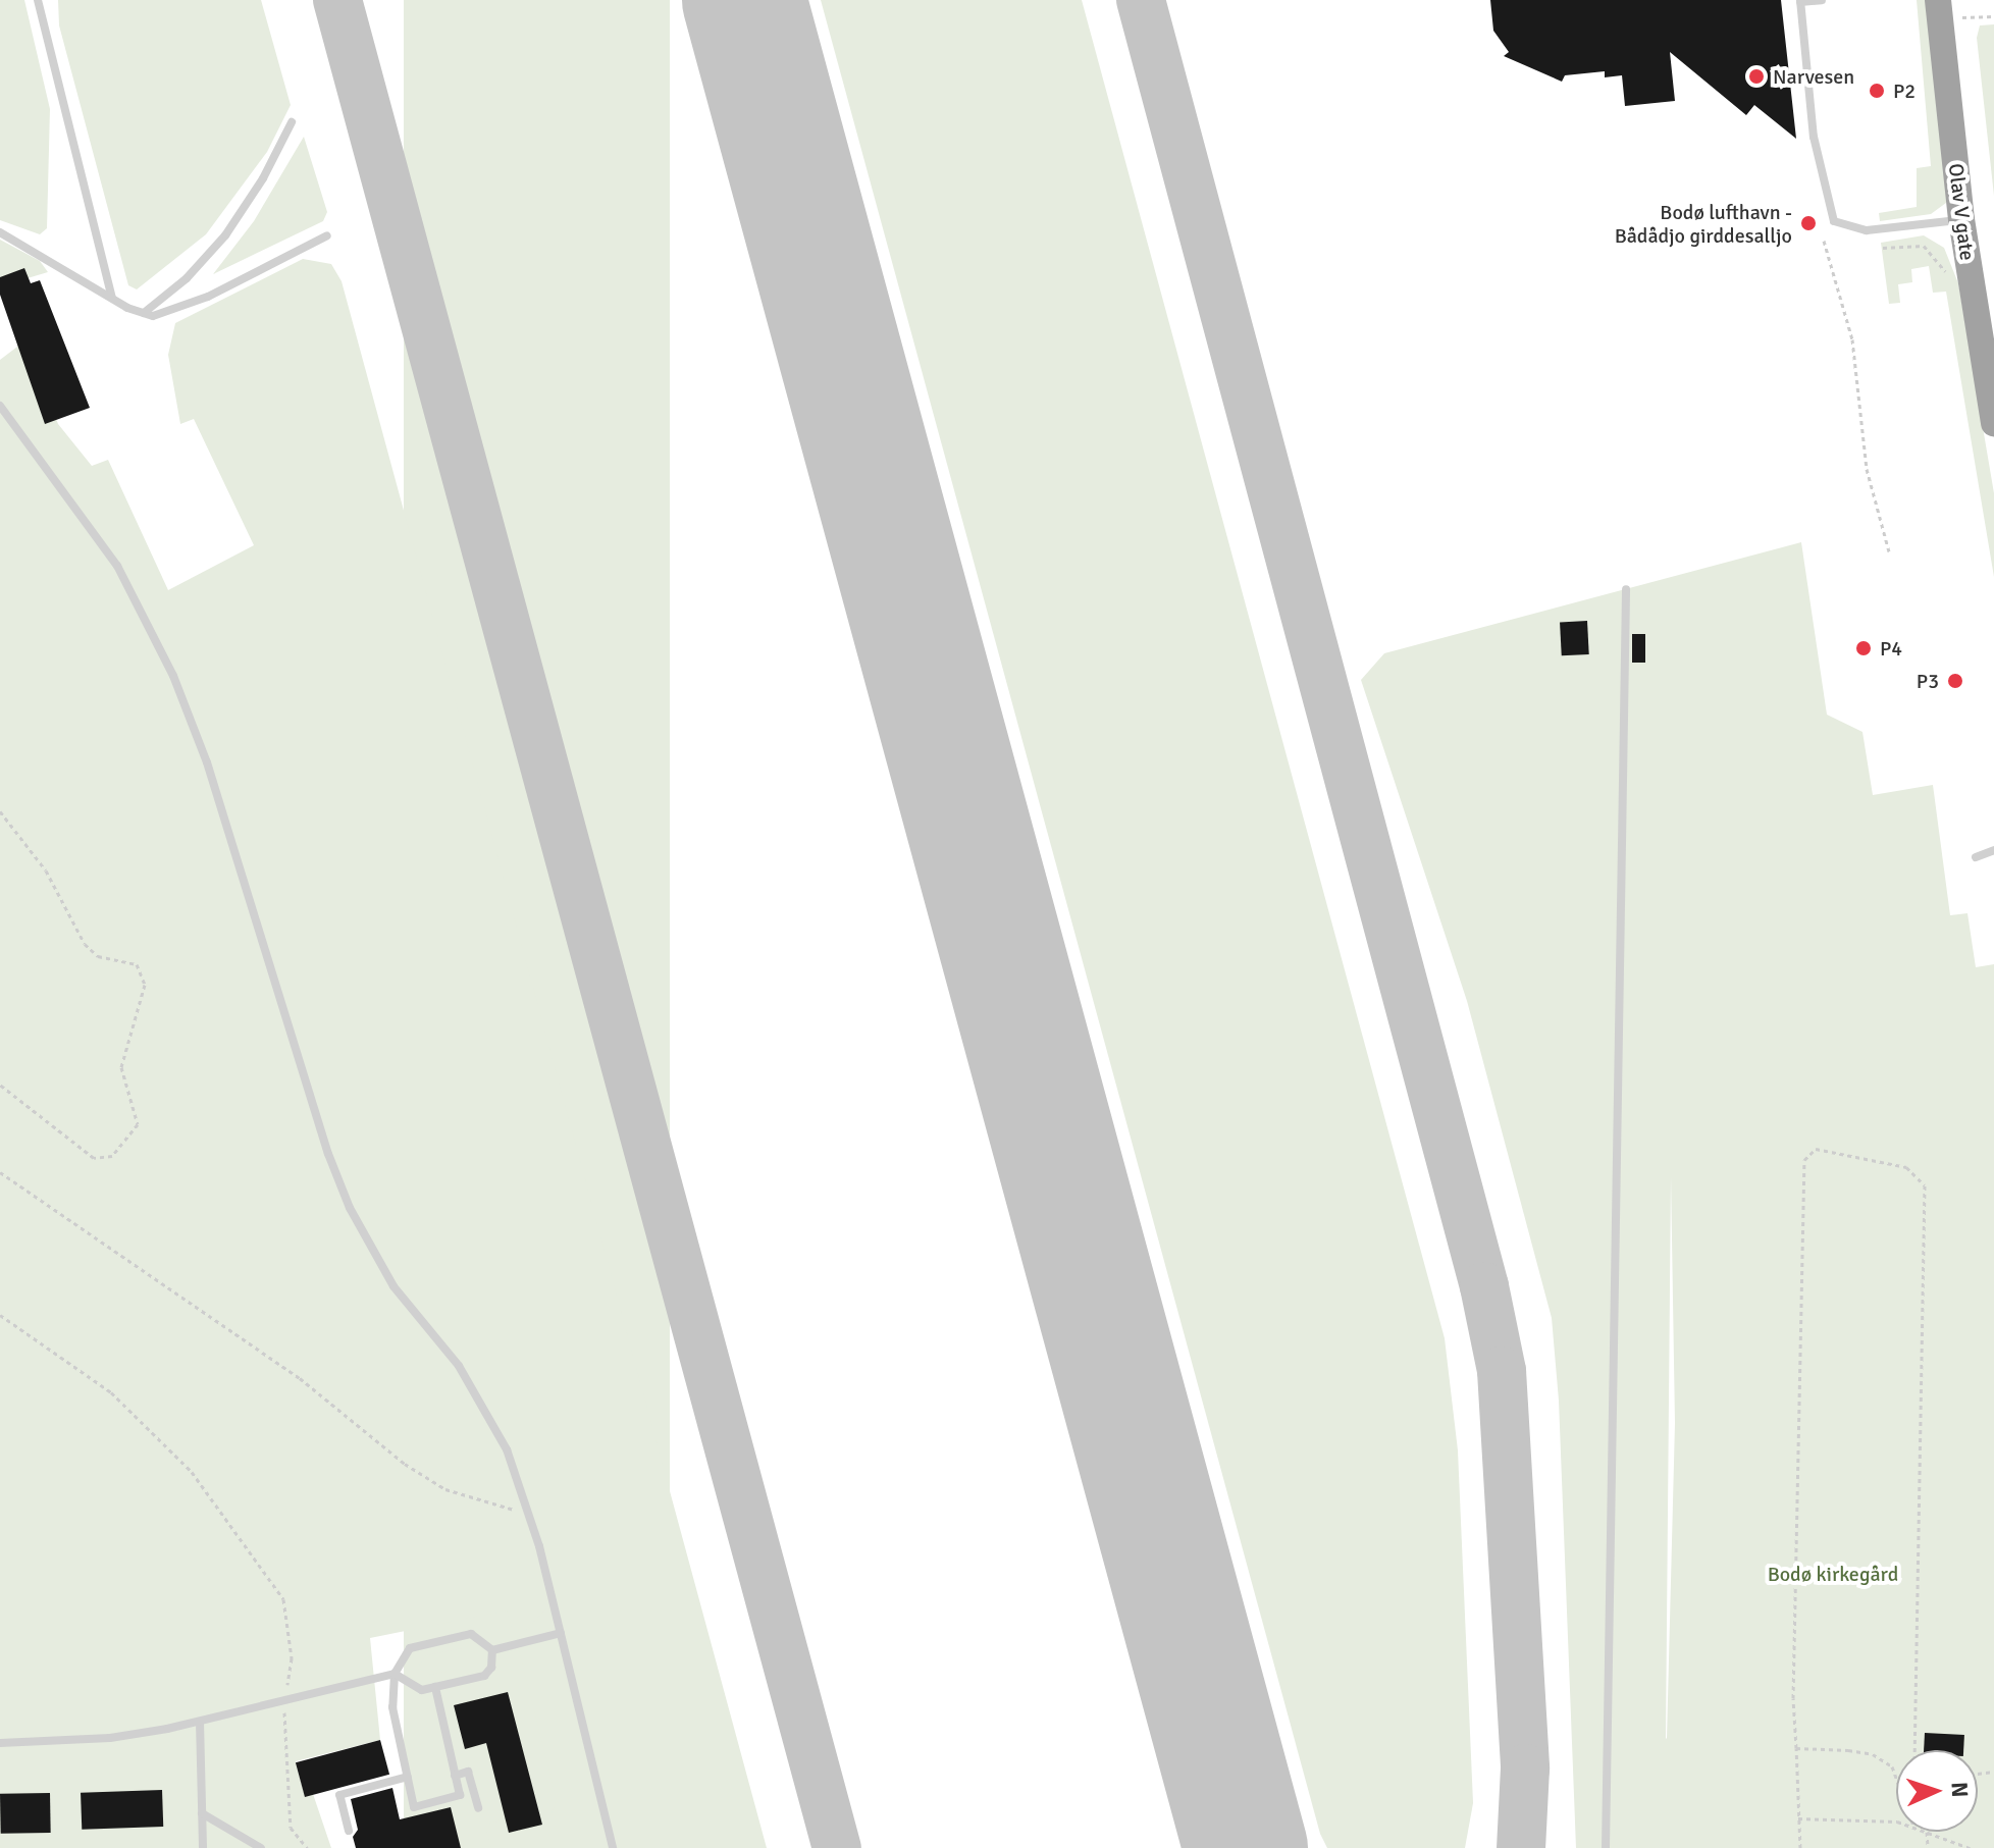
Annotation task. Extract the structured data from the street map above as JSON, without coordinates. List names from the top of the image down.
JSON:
{
  "streets": {
    "highway": ["Olav V gate"]
  },
  "parks": ["Bodø kirkegård"],
  "places": [
    "Narvesen",
    "P2",
    "Bodø lufthavn - Bådådjo girddesalljo",
    "P4",
    "P3"
  ],
  "north": "right"
}
